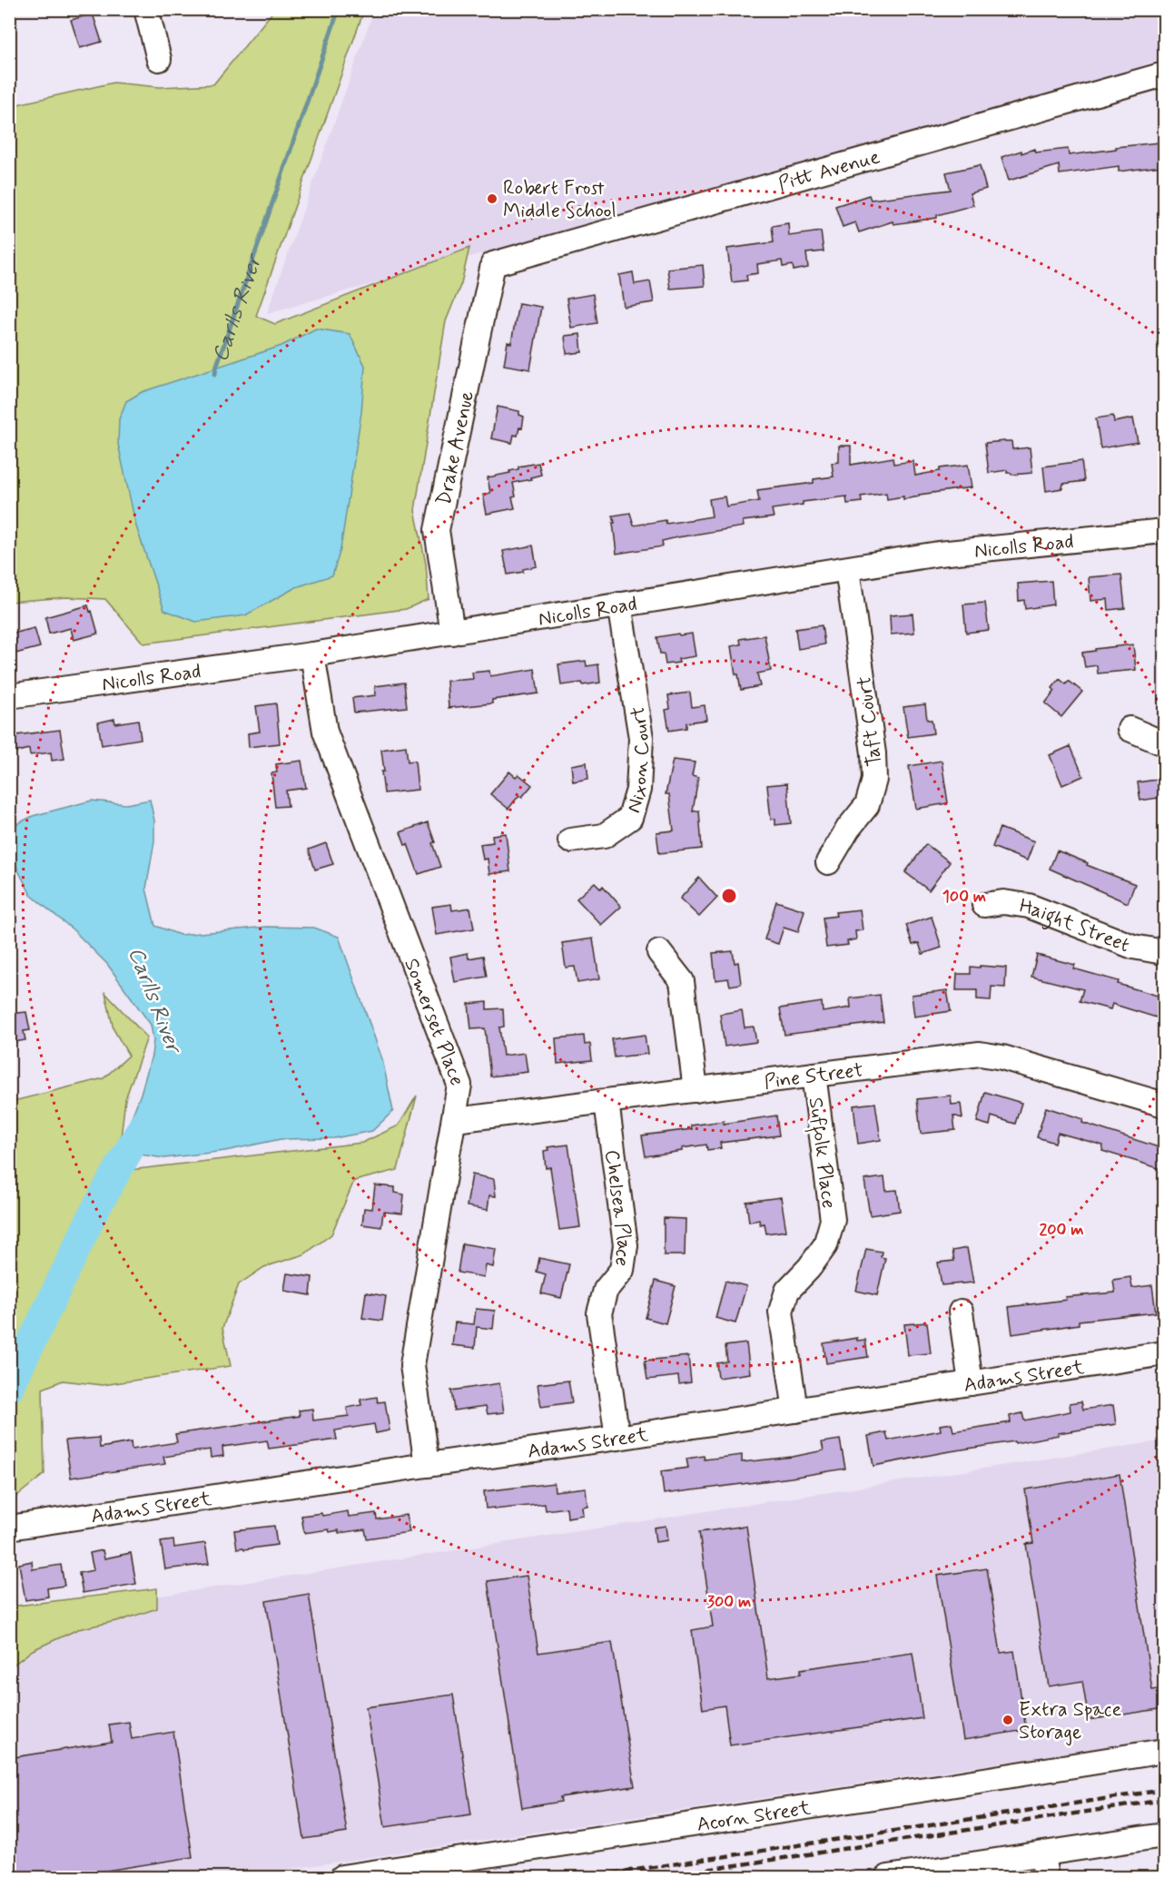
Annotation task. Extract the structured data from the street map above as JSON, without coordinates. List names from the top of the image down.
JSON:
{
  "streets": {
    "street": [
      "Pitt Avenue",
      "Drake Avenue",
      "Nicolls Road",
      "Taft Court",
      "Nixon Court",
      "Haight Street",
      "Somerset Place",
      "Pine Street",
      "Suffolk Place",
      "Chelsea Place",
      "Adams Street",
      "Acorn Street"
    ]
  },
  "crossings": [
    ["Pitt Avenue", "Drake Avenue"],
    ["Drake Avenue", "Nicolls Road"],
    ["Nicolls Road", "Taft Court"],
    ["Nicolls Road", "Nixon Court"],
    ["Nicolls Road", "Somerset Place"],
    ["Somerset Place", "Pine Street"],
    ["Somerset Place", "Adams Street"],
    ["Pine Street", "Suffolk Place"],
    ["Pine Street", "Chelsea Place"],
    ["Suffolk Place", "Adams Street"],
    ["Chelsea Place", "Adams Street"]
  ],
  "water": ["Carlls River"],
  "places": ["Robert Frost Middle School", "Extra Space Storage"],
  "rings": ["100 m", "200 m", "300 m"]
}
